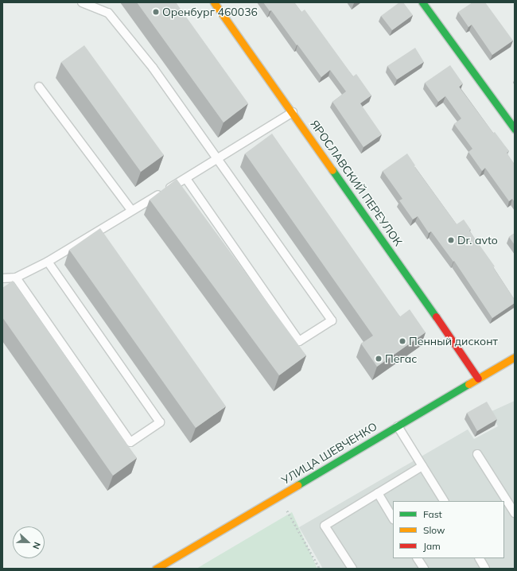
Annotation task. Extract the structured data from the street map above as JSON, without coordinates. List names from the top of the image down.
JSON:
{
  "streets": {
    "main road": ["ЯРОСЛАВСКИЙ ПЕРЕУЛОК", "УЛИЦА ШЕВЧЕНКО"]
  },
  "crossings": [
    ["ЯРОСЛАВСКИЙ ПЕРЕУЛОК", "УЛИЦА ШЕВЧЕНКО"]
  ],
  "places": [
    "Оренбург 460036",
    "Dr. avto",
    "Пенный дисконт",
    "Пегас"
  ],
  "legend": ["Fast", "Slow", "Jam"],
  "north": "right"
}
